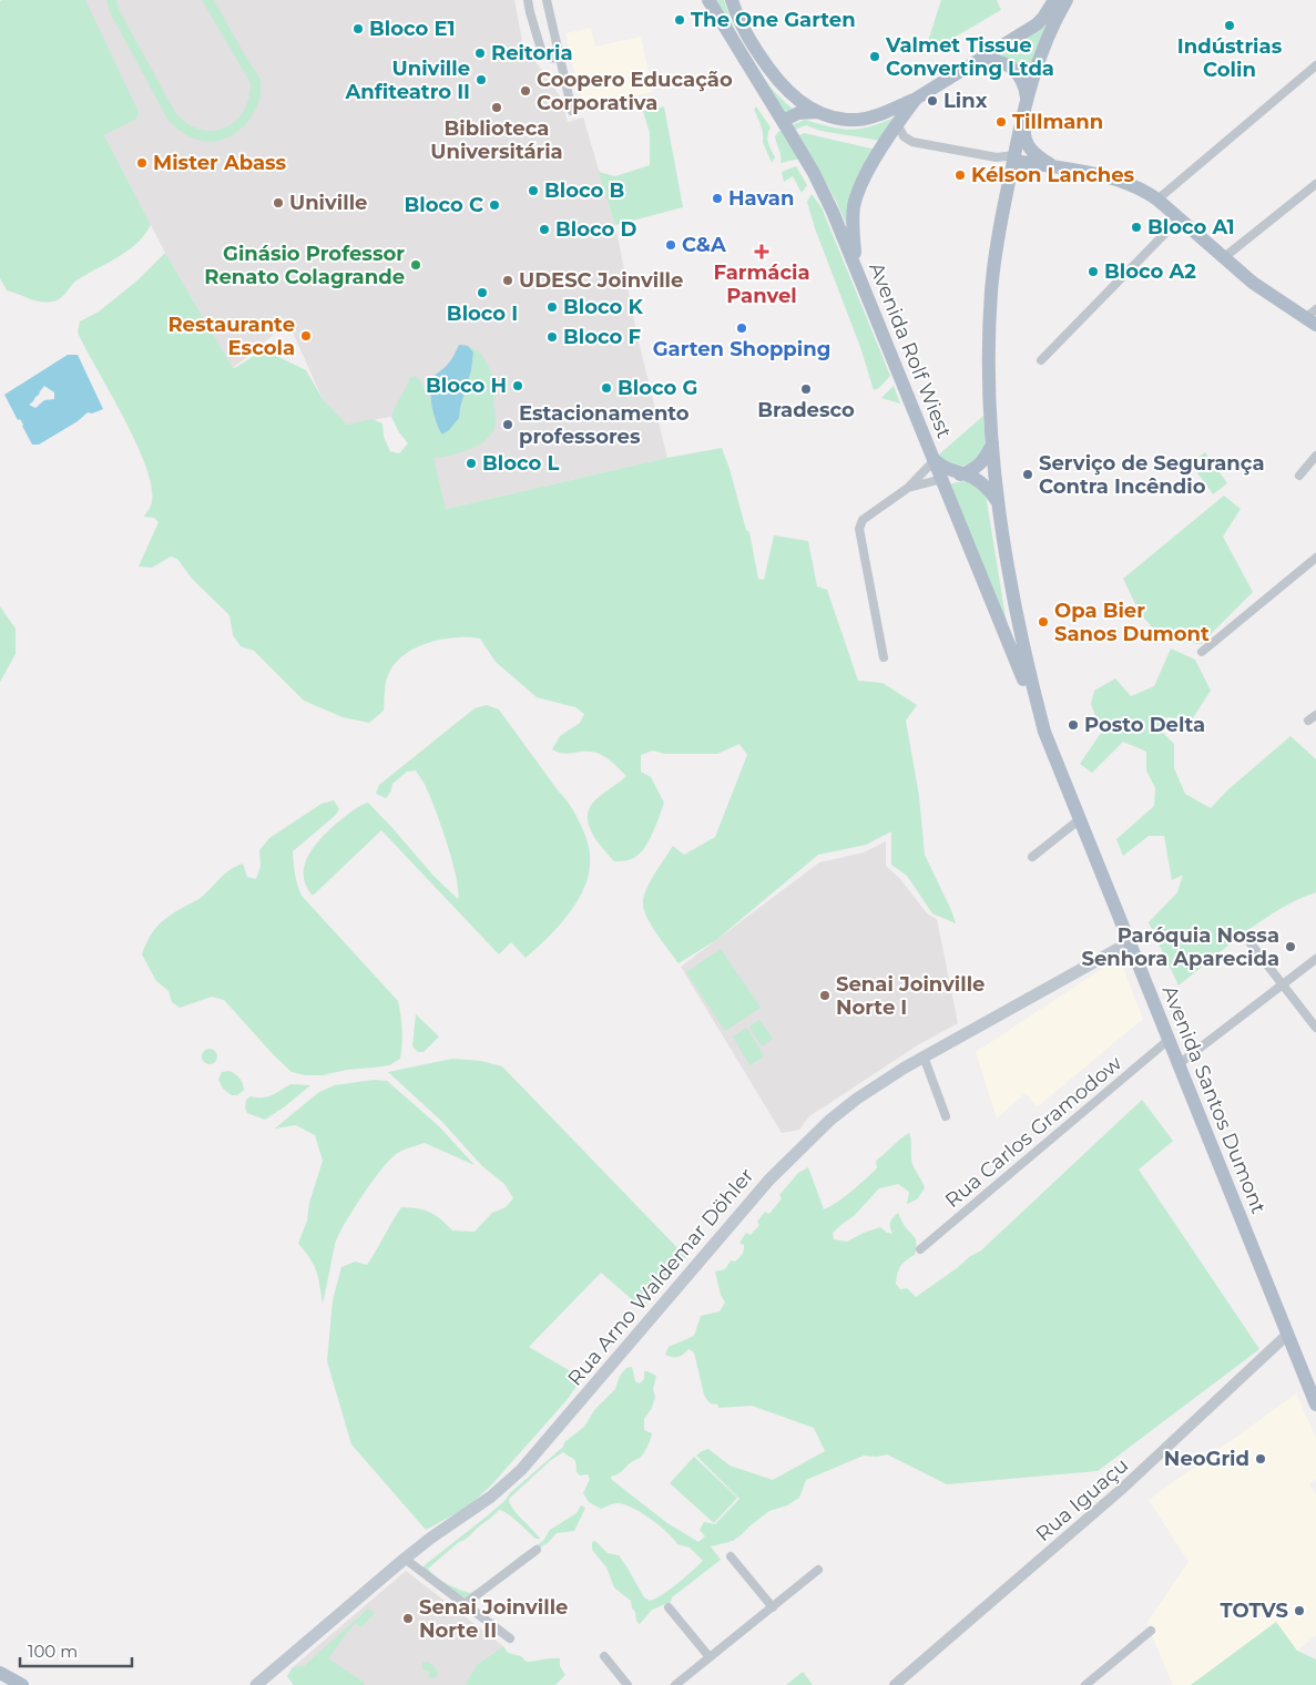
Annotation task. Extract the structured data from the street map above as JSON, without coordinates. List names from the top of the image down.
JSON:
{
  "streets": {
    "main road": ["Avenida Rolf Wiest", "Avenida Santos Dumont", "Rua Arno Waldemar Döhler"],
    "street": ["Rua Carlos Gramodow", "Rua Iguaçu"]
  },
  "crossings": [
    ["Avenida Rolf Wiest", "Avenida Santos Dumont"],
    ["Avenida Santos Dumont", "Rua Carlos Gramodow"],
    ["Avenida Santos Dumont", "Rua Arno Waldemar Döhler"],
    ["Avenida Santos Dumont", "Rua Iguaçu"]
  ],
  "places": {
    "other": [
      "The One Garten",
      "Indústrias Colin",
      "Bloco E1",
      "Reitoria",
      "Valmet Tissue Converting Ltda",
      "Univille Anfiteatro II",
      "Coopero Educação Corporativa",
      "Linx",
      "Biblioteca Universitária",
      "Tillmann",
      "Mister Abass",
      "Kélson Lanches",
      "Bloco B",
      "Havan",
      "Univille",
      "Bloco C",
      "Bloco A1",
      "Bloco D",
      "C&A",
      "Ginásio Professor Renato Colagrande",
      "Bloco A2",
      "UDESC Joinville",
      "Bloco I",
      "Bloco K",
      "Garten Shopping",
      "Restaurante Escola",
      "Bloco F",
      "Bloco H",
      "Bloco G",
      "Bradesco",
      "Estacionamento professores",
      "Bloco L",
      "Serviço de Segurança Contra Incêndio",
      "Opa Bier Sanos Dumont",
      "Posto Delta",
      "Paróquia Nossa Senhora Aparecida",
      "Senai Joinville Norte I",
      "NeoGrid",
      "TOTVS",
      "Senai Joinville Norte II"
    ],
    "health": ["Farmácia Panvel"]
  },
  "scale_bar": "100 m"
}
